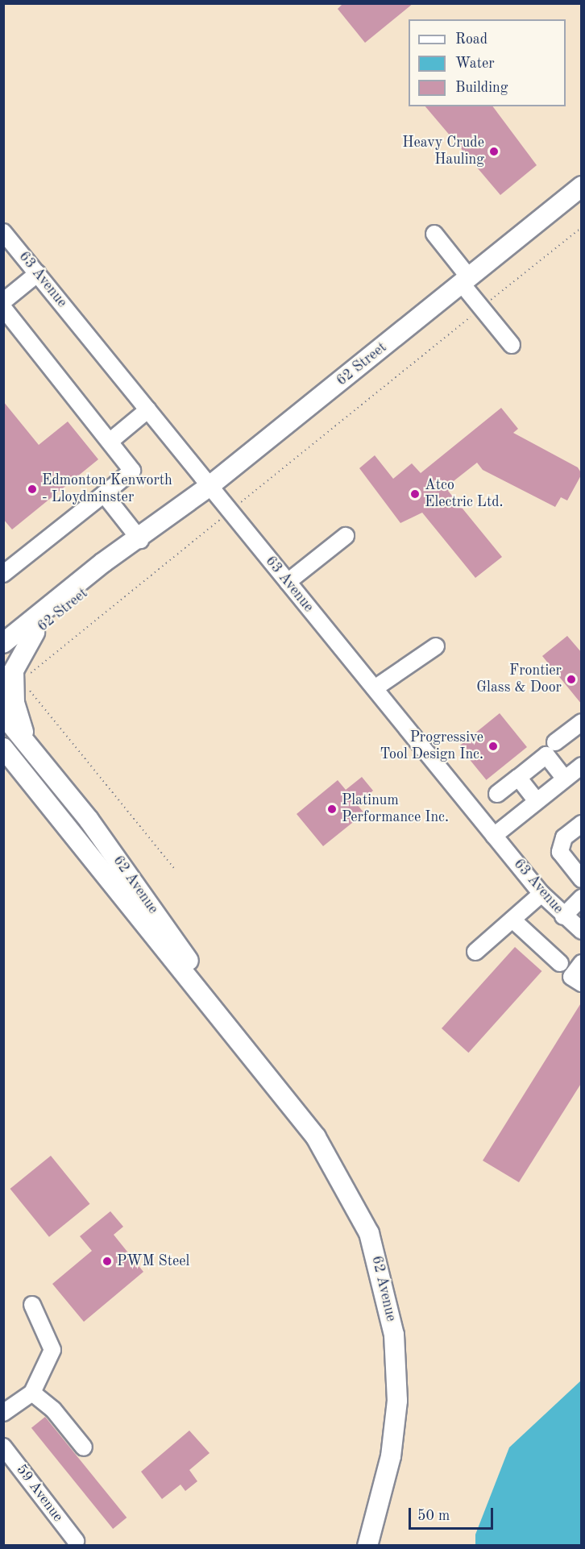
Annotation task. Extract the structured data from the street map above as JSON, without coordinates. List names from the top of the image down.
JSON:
{
  "streets": {
    "main road": ["62 Street", "62 Avenue"],
    "street": ["63 Avenue", "59 Avenue"]
  },
  "crossings": [
    ["63 Avenue", "62 Street"]
  ],
  "places": [
    "Heavy Crude Hauling",
    "Edmonton Kenworth - Lloydminster",
    "Atco Electric Ltd.",
    "Frontier Glass & Door",
    "Progressive Tool Design Inc.",
    "Platinum Performance Inc.",
    "PWM Steel"
  ],
  "legend": ["Road", "Water", "Building"],
  "scale_bar": "50 m"
}
